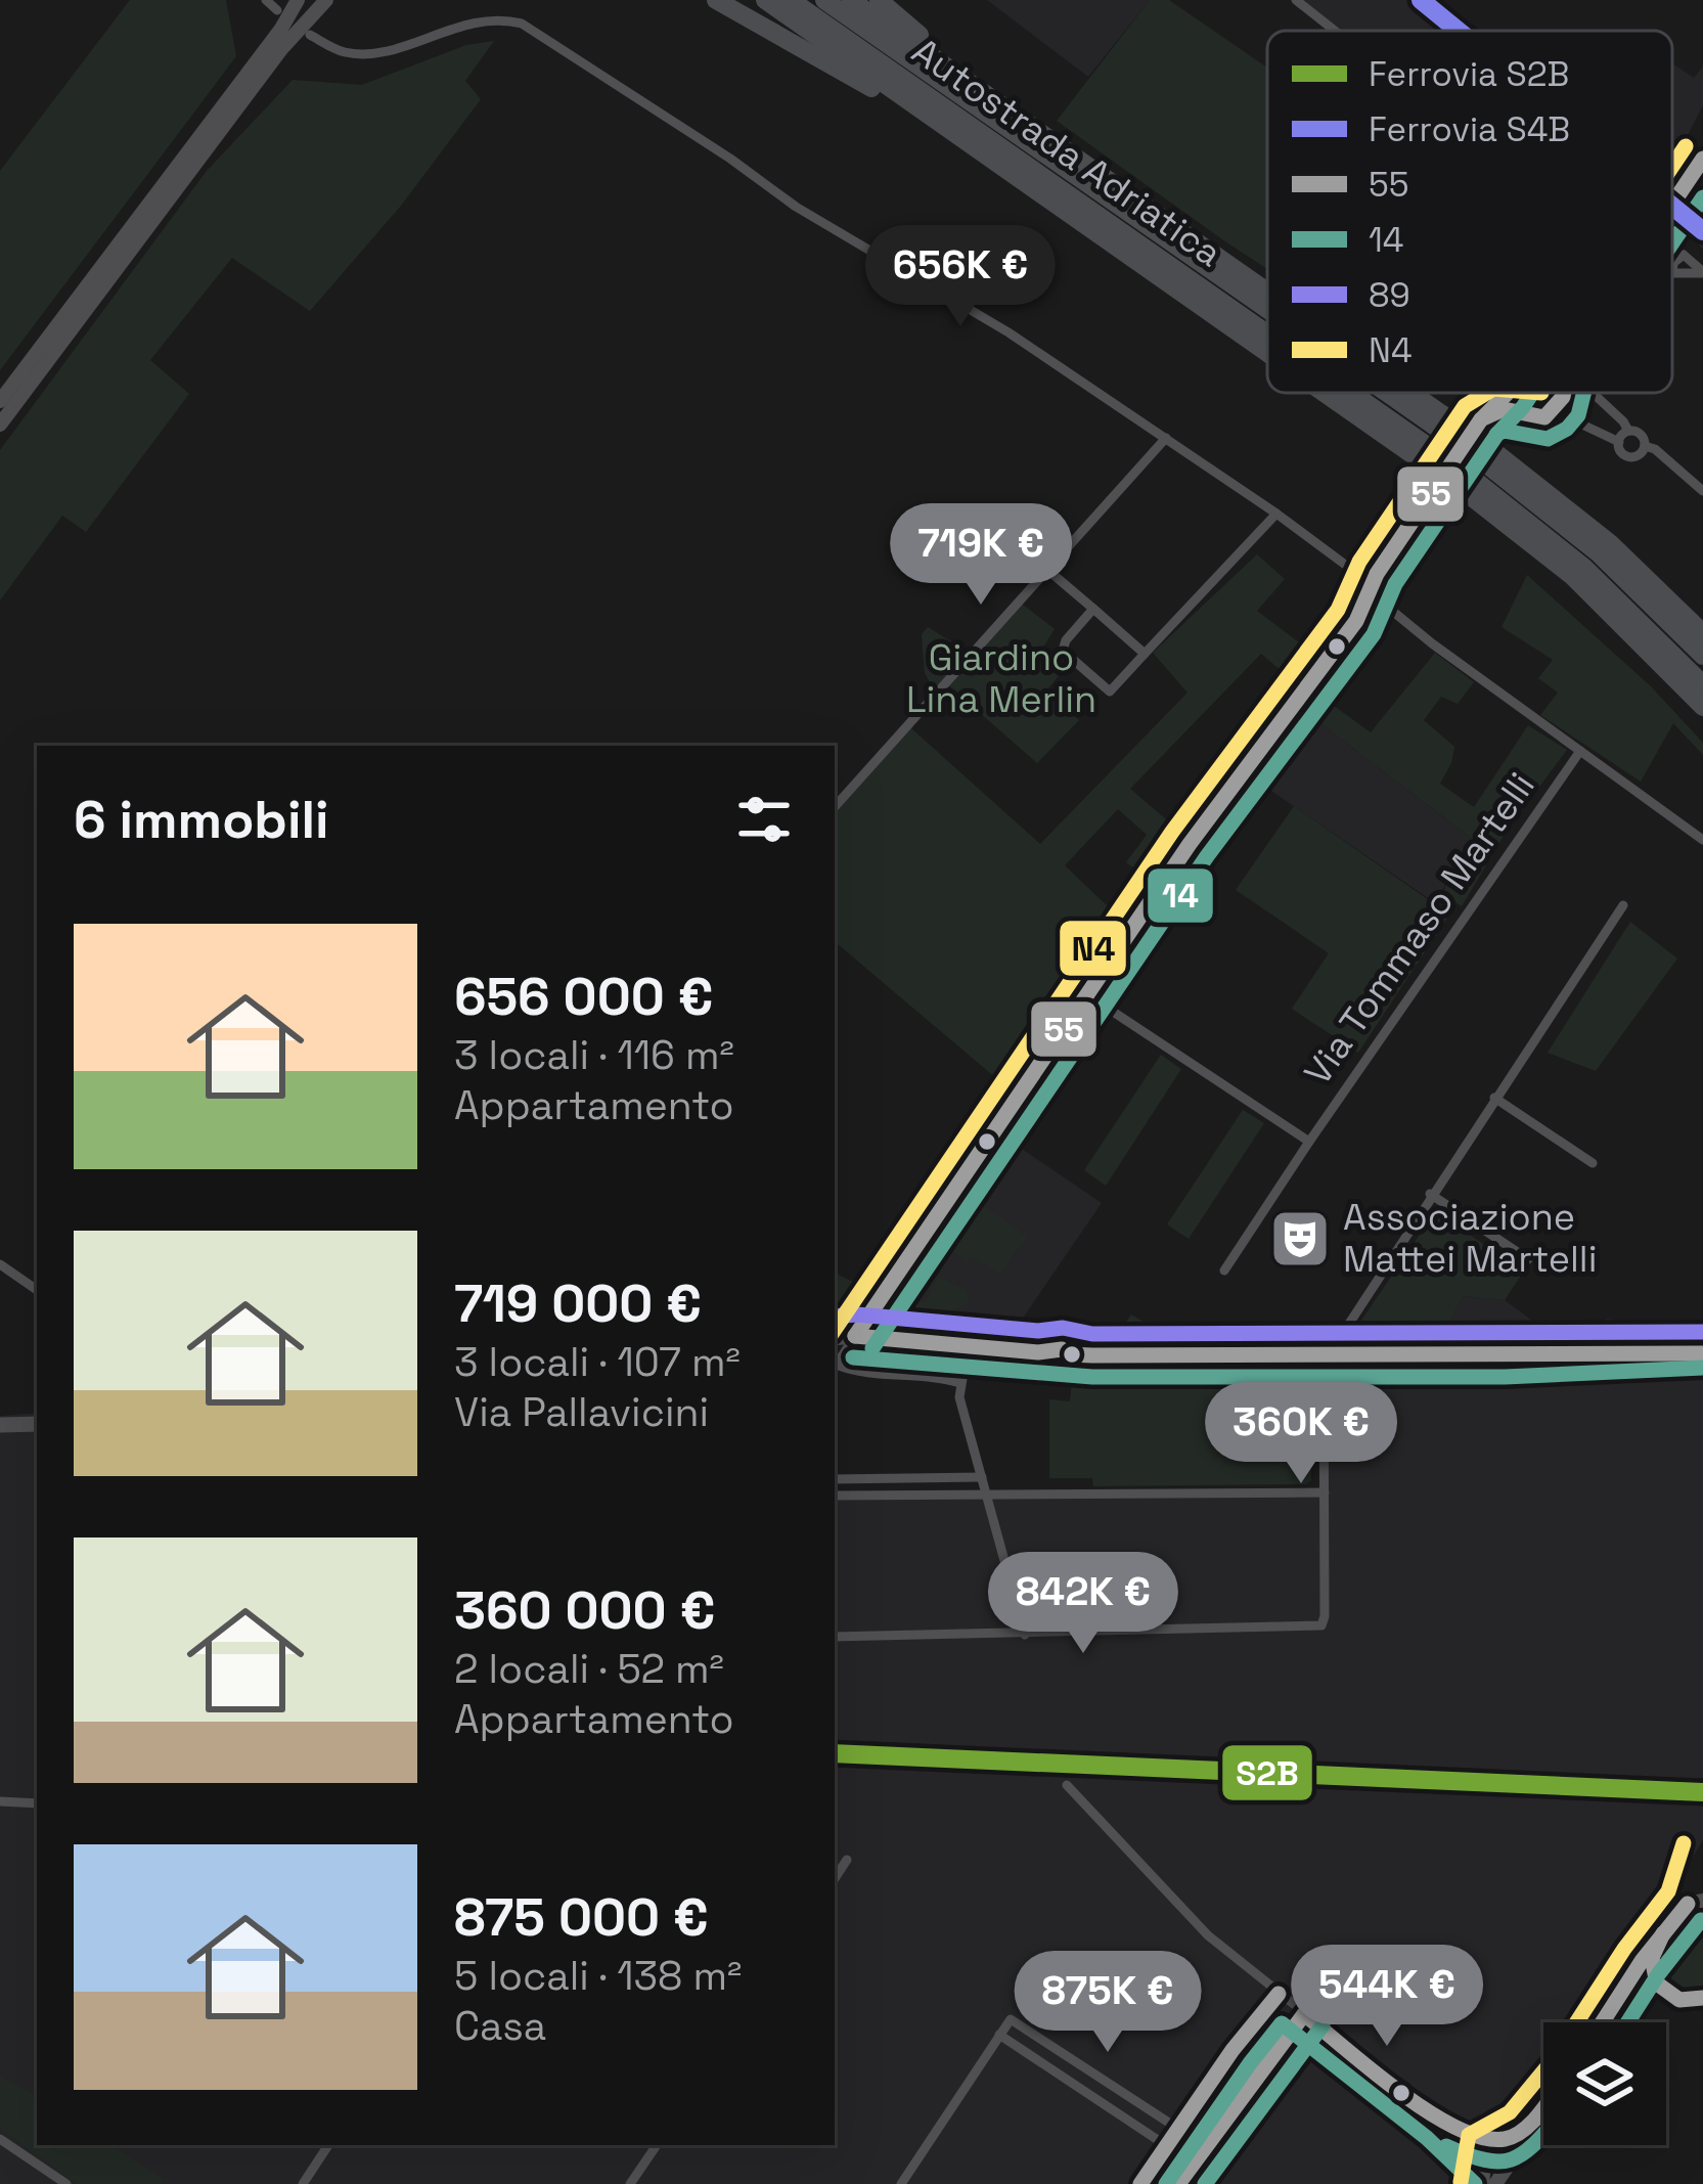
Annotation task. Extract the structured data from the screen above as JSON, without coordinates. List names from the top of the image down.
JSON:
{
  "streets": {
    "highway": ["Autostrada Adriatica"],
    "street": ["Via Tommaso Martelli"]
  },
  "parks": ["Giardino Lina Merlin"],
  "places": {
    "theatre": ["Associazione Mattei Martelli"]
  },
  "lines": [
    "rail line S4B",
    "transit line N4",
    "transit line 55",
    "transit line 14",
    "transit line 89",
    "rail line S2B"
  ],
  "legend": [
    "Ferrovia S2B",
    "Ferrovia S4B",
    "55",
    "14",
    "89",
    "N4"
  ],
  "page": {
    "price": [
      "656K €",
      "719K €",
      "360K €",
      "842K €",
      "544K €",
      "875K €"
    ],
    "heading": "6 immobili",
    "list": [
      {
        "name": "656 000 €",
        "note": "3 locali · 116 m² · Appartamento"
      },
      {
        "name": "719 000 €",
        "note": "3 locali · 107 m² · Via Pallavicini"
      },
      {
        "name": "360 000 €",
        "note": "2 locali · 52 m² · Appartamento"
      },
      {
        "name": "875 000 €",
        "note": "5 locali · 138 m² · Casa"
      }
    ]
  }
}
